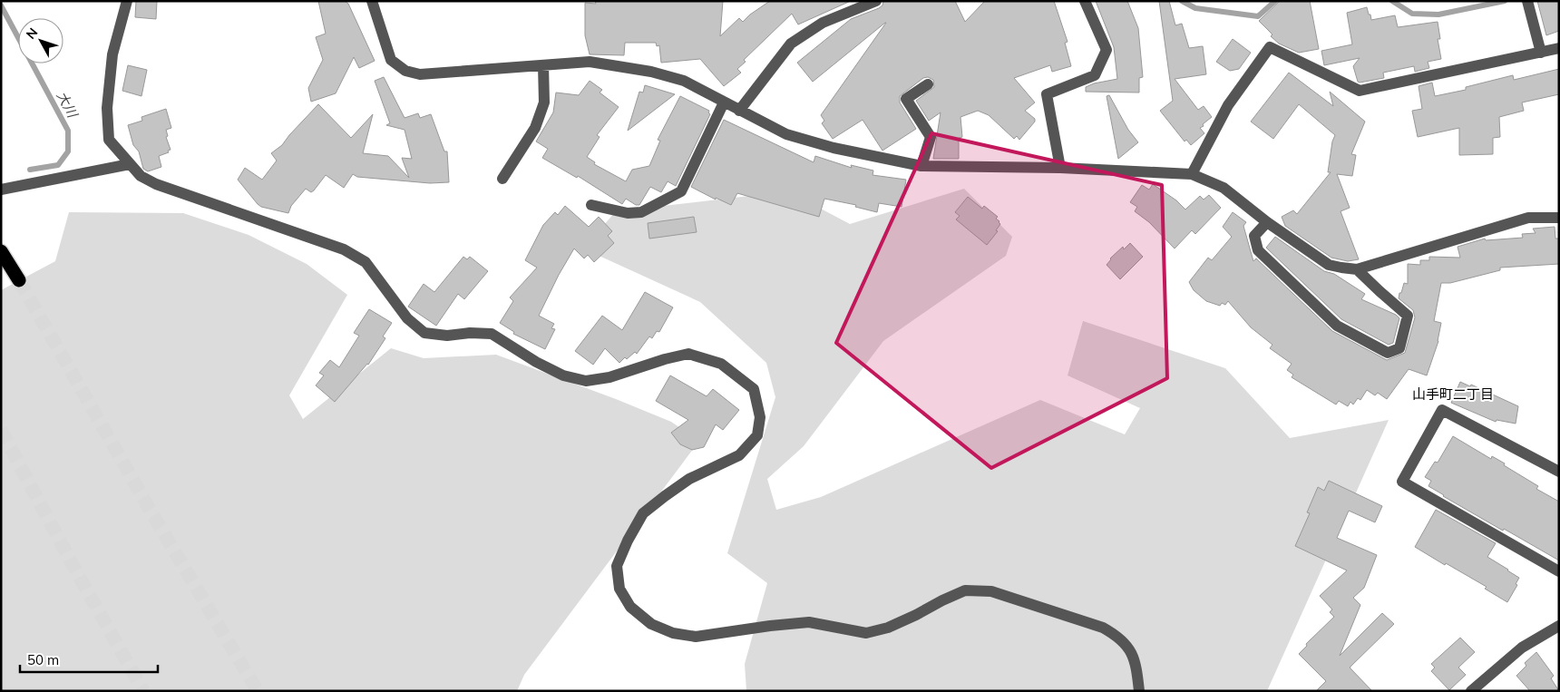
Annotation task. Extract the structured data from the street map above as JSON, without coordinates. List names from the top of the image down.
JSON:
{
  "districts": ["山手町二丁目"],
  "water": ["大川"],
  "scale_bar": "50 m",
  "north": "top left"
}
